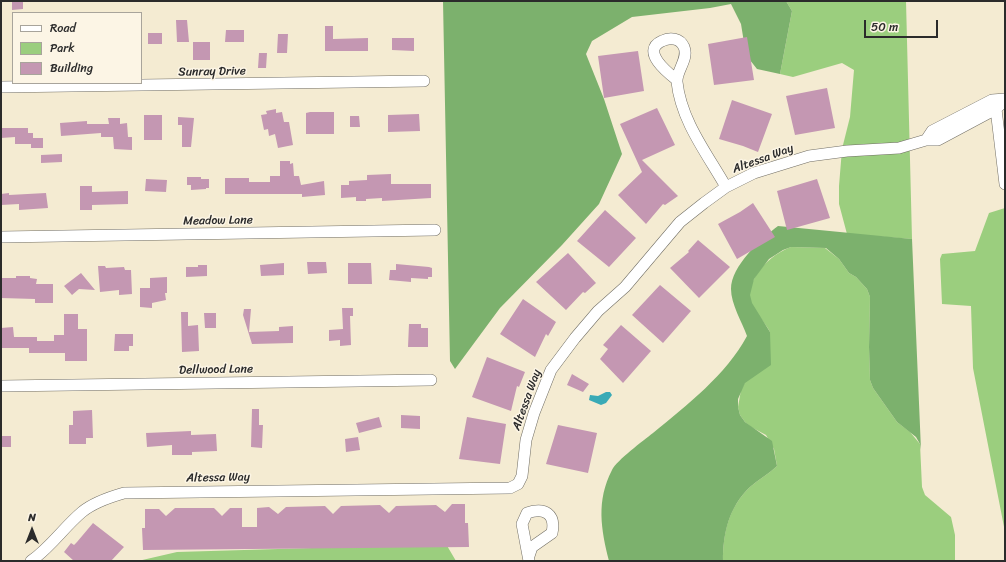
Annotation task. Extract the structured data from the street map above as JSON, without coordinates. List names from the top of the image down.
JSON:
{
  "streets": {
    "street": [
      "Sunray Drive",
      "Altessa Way",
      "Meadow Lane",
      "Dellwood Lane"
    ]
  },
  "legend": ["Road", "Park", "Building"],
  "scale_bar": "50 m",
  "north": "top"
}
